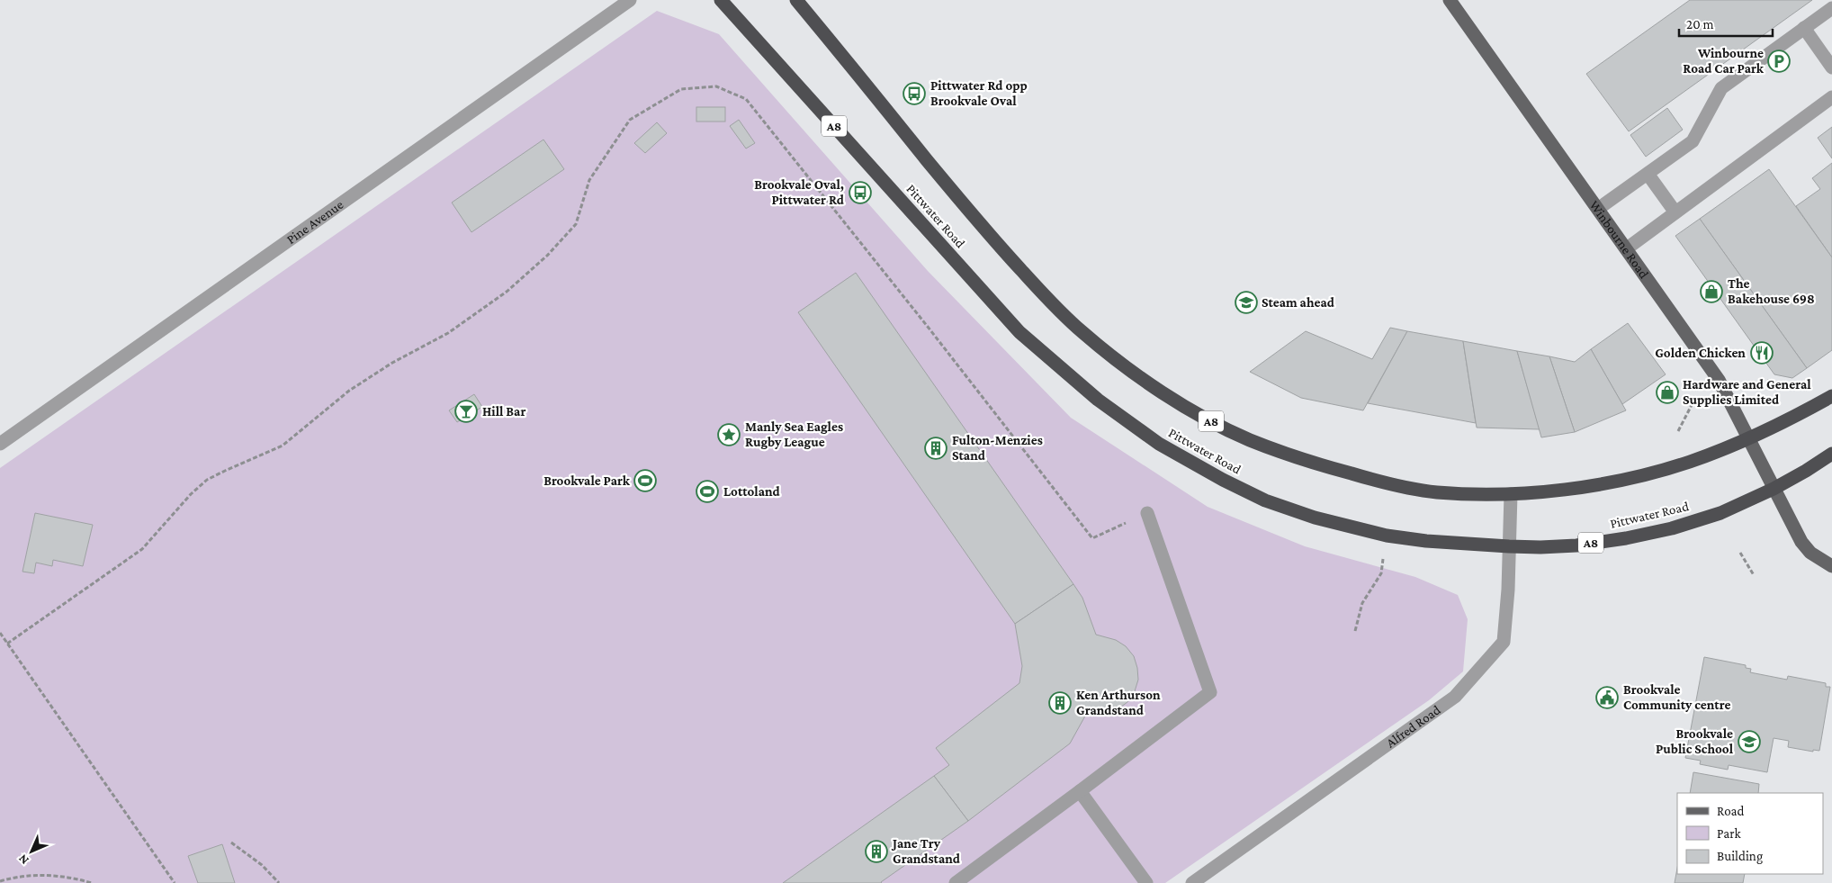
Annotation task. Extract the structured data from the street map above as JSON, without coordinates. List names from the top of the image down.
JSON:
{
  "streets": {
    "highway": ["A8", "Pittwater Road"],
    "main road": ["Winbourne Road"],
    "street": ["Pine Avenue", "Alfred Road"]
  },
  "crossings": [
    ["Pittwater Road", "Winbourne Road"],
    ["Pittwater Road", "Alfred Road"]
  ],
  "places": {
    "parking": ["Winbourne Road Car Park"],
    "bus stop": ["Pittwater Rd opp Brookvale Oval", "Brookvale Oval, Pittwater Rd"],
    "shop": ["The Bakehouse 698", "Hardware and General Supplies Limited"],
    "school or university": ["Steam ahead", "Brookvale Public School"],
    "restaurant": ["Golden Chicken"],
    "bar": ["Hill Bar"],
    "place": ["Manly Sea Eagles Rugby League"],
    "building": ["Fulton-Menzies Stand", "Ken Arthurson Grandstand", "Jane Try Grandstand"],
    "sports": ["Brookvale Park", "Lottoland"],
    "public building": ["Brookvale Community centre"]
  },
  "legend": ["Road", "Park", "Building"],
  "scale_bar": "20 m",
  "north": "bottom left"
}
